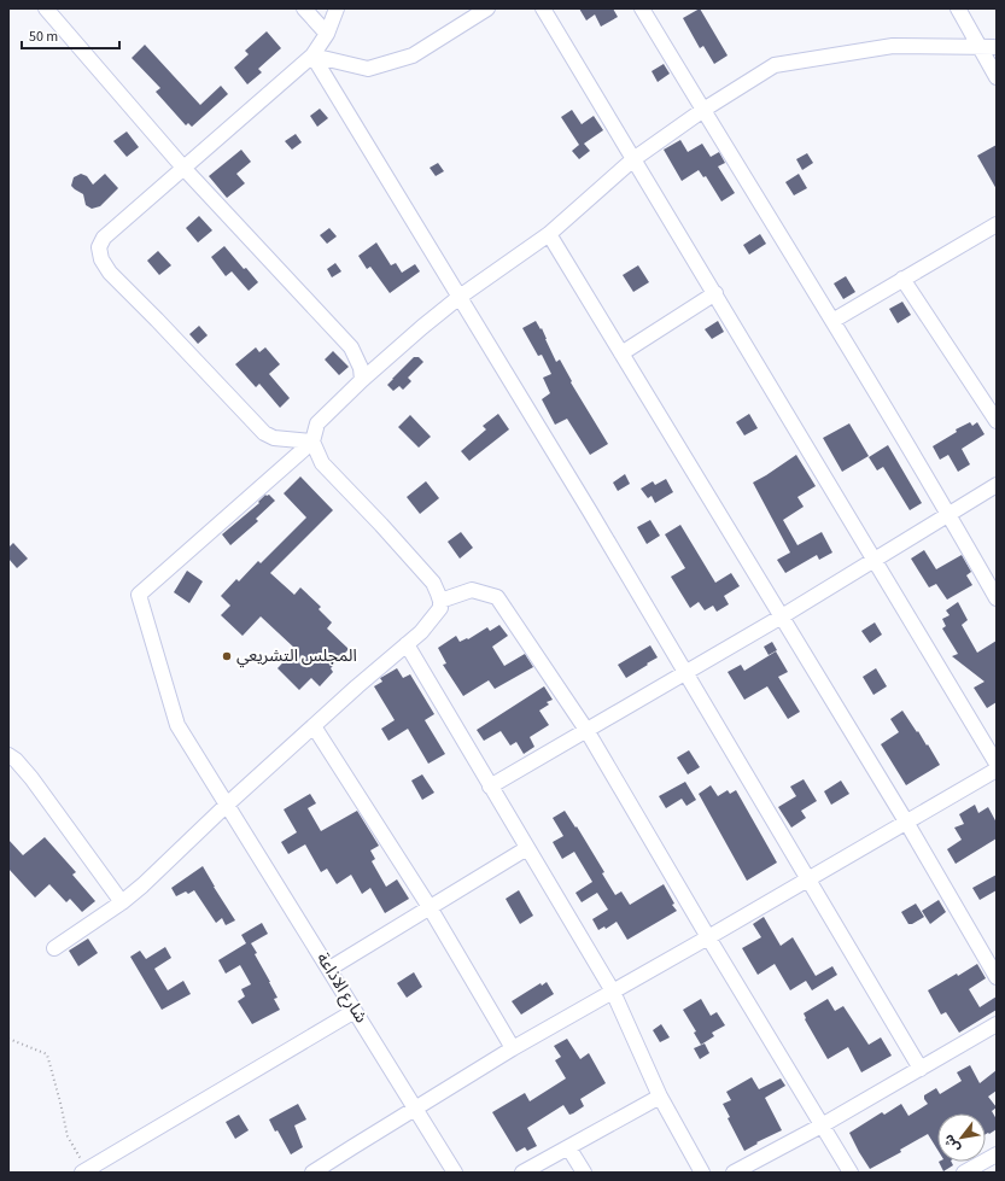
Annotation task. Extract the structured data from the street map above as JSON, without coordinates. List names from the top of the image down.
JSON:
{
  "streets": {
    "street": ["شارع الاذاعة"]
  },
  "places": ["المجلس التشريعي"],
  "scale_bar": "50 m",
  "north": "bottom left"
}
